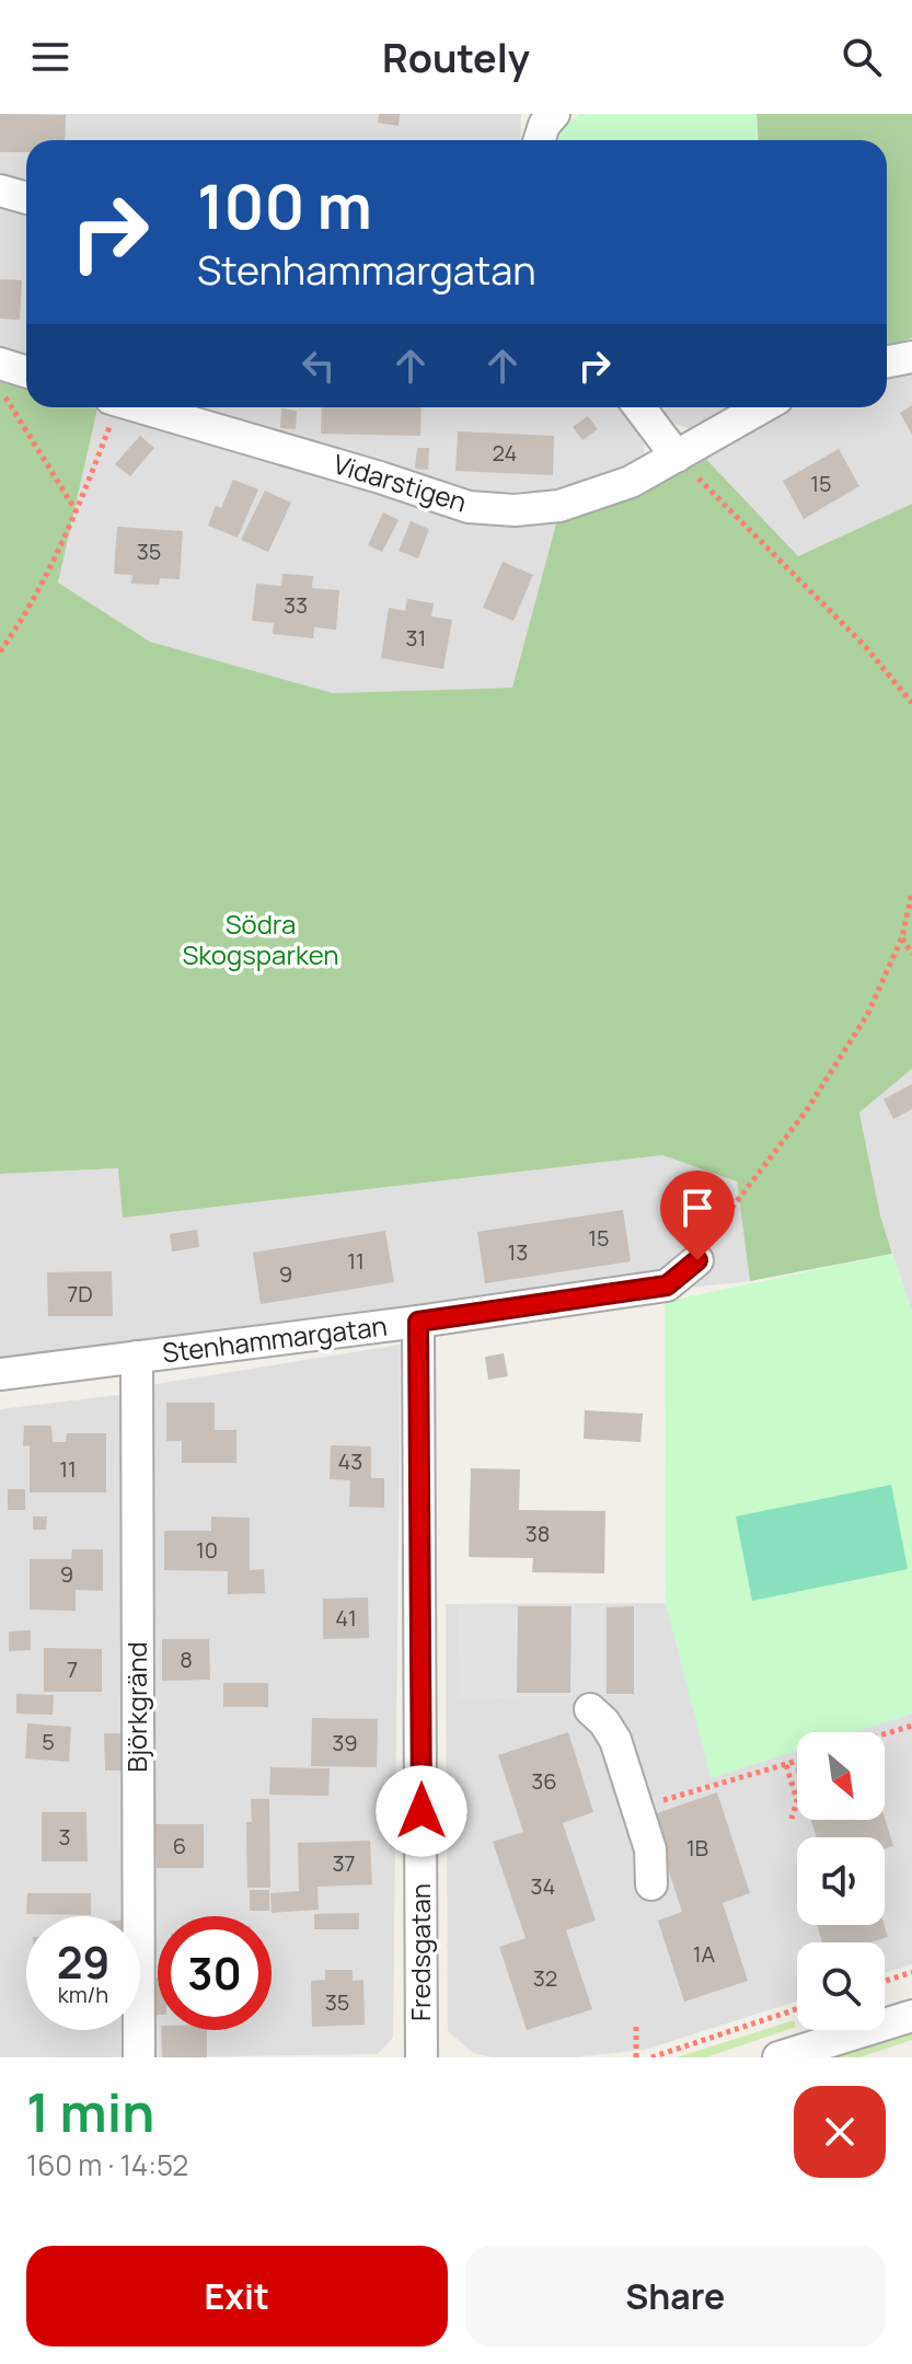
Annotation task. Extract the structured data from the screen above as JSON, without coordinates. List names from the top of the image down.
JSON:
{
  "streets": {
    "street": [
      "Vidarstigen",
      "Stenhammargatan",
      "Björkgränd",
      "Fredsgatan"
    ]
  },
  "crossings": [
    ["Stenhammargatan", "Björkgränd"],
    ["Stenhammargatan", "Fredsgatan"]
  ],
  "parks": ["Södra Skogsparken"],
  "house_numbers": [
    "24",
    "15",
    "35",
    "33",
    "31",
    "15",
    "13",
    "11",
    "9",
    "7D",
    "43",
    "11",
    "38",
    "10",
    "9",
    "41",
    "8",
    "7",
    "5",
    "39",
    "36",
    "3",
    "6",
    "1B",
    "37",
    "34",
    "1A",
    "32",
    "35"
  ],
  "north": "bottom right",
  "page": {
    "header": "Routely",
    "turn": ["100 m", "Stenhammargatan"],
    "speed": "29 km/h",
    "limit": "30",
    "heading": ["1 min", "160 m · 14:52"],
    "buttons": ["Exit", "Share"]
  }
}
